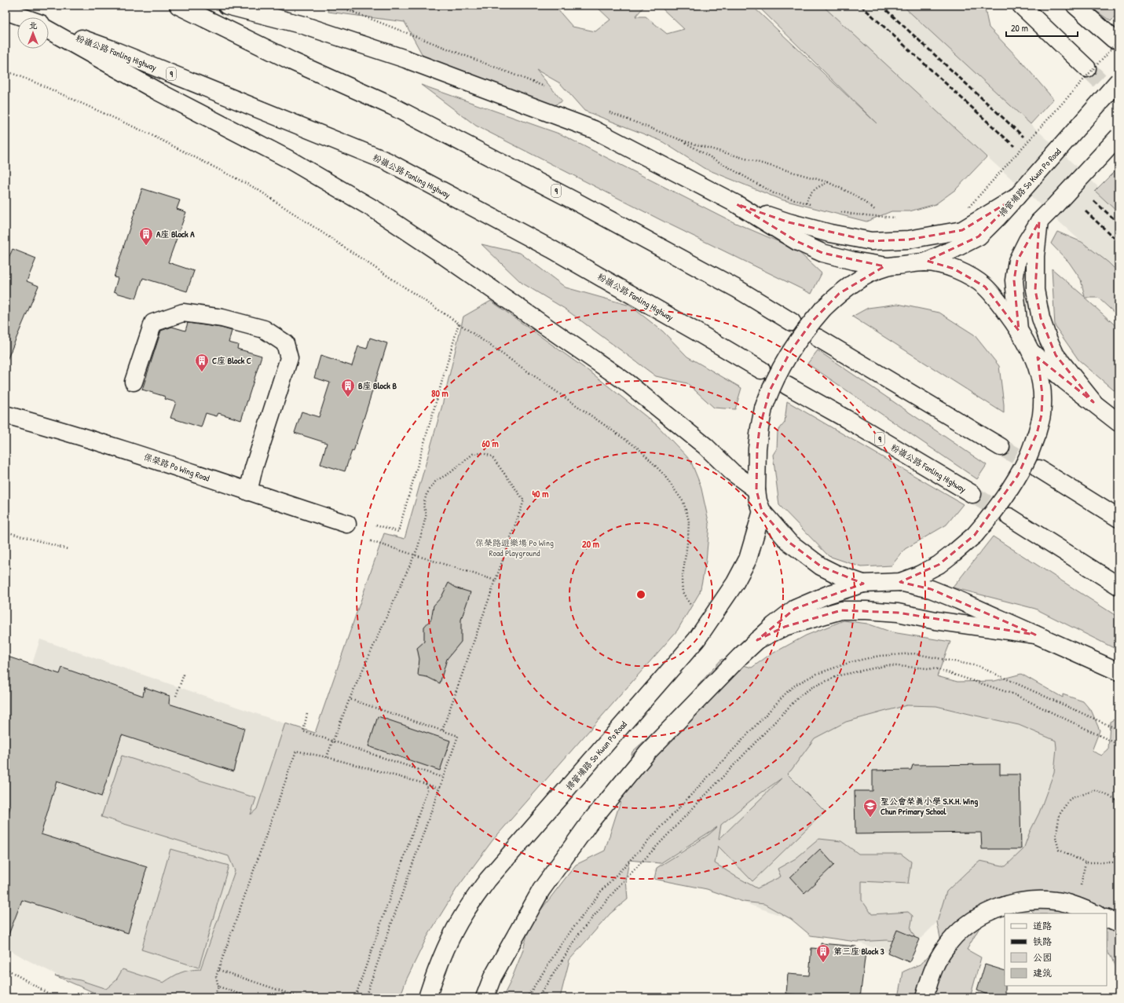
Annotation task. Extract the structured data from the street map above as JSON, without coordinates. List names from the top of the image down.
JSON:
{
  "streets": {
    "main road": [
      "粉嶺公路 Fanling Highway",
      "9",
      "掃管埔路 So Kwun Po Road",
      "保榮路 Po Wing Road"
    ]
  },
  "parks": ["保榮路遊樂場 Po Wing Road Playground"],
  "places": {
    "building": [
      "A座 Block A",
      "C座 Block C",
      "B座 Block B",
      "第三座 Block 3"
    ],
    "school or university": ["聖公會榮真小學 S.K.H. Wing Chun Primary School"]
  },
  "legend": [
    "道路",
    "铁路",
    "公园",
    "建筑"
  ],
  "scale_bar": "20 m",
  "north": "top",
  "rings": [
    "80 m",
    "60 m",
    "40 m",
    "20 m"
  ]
}
